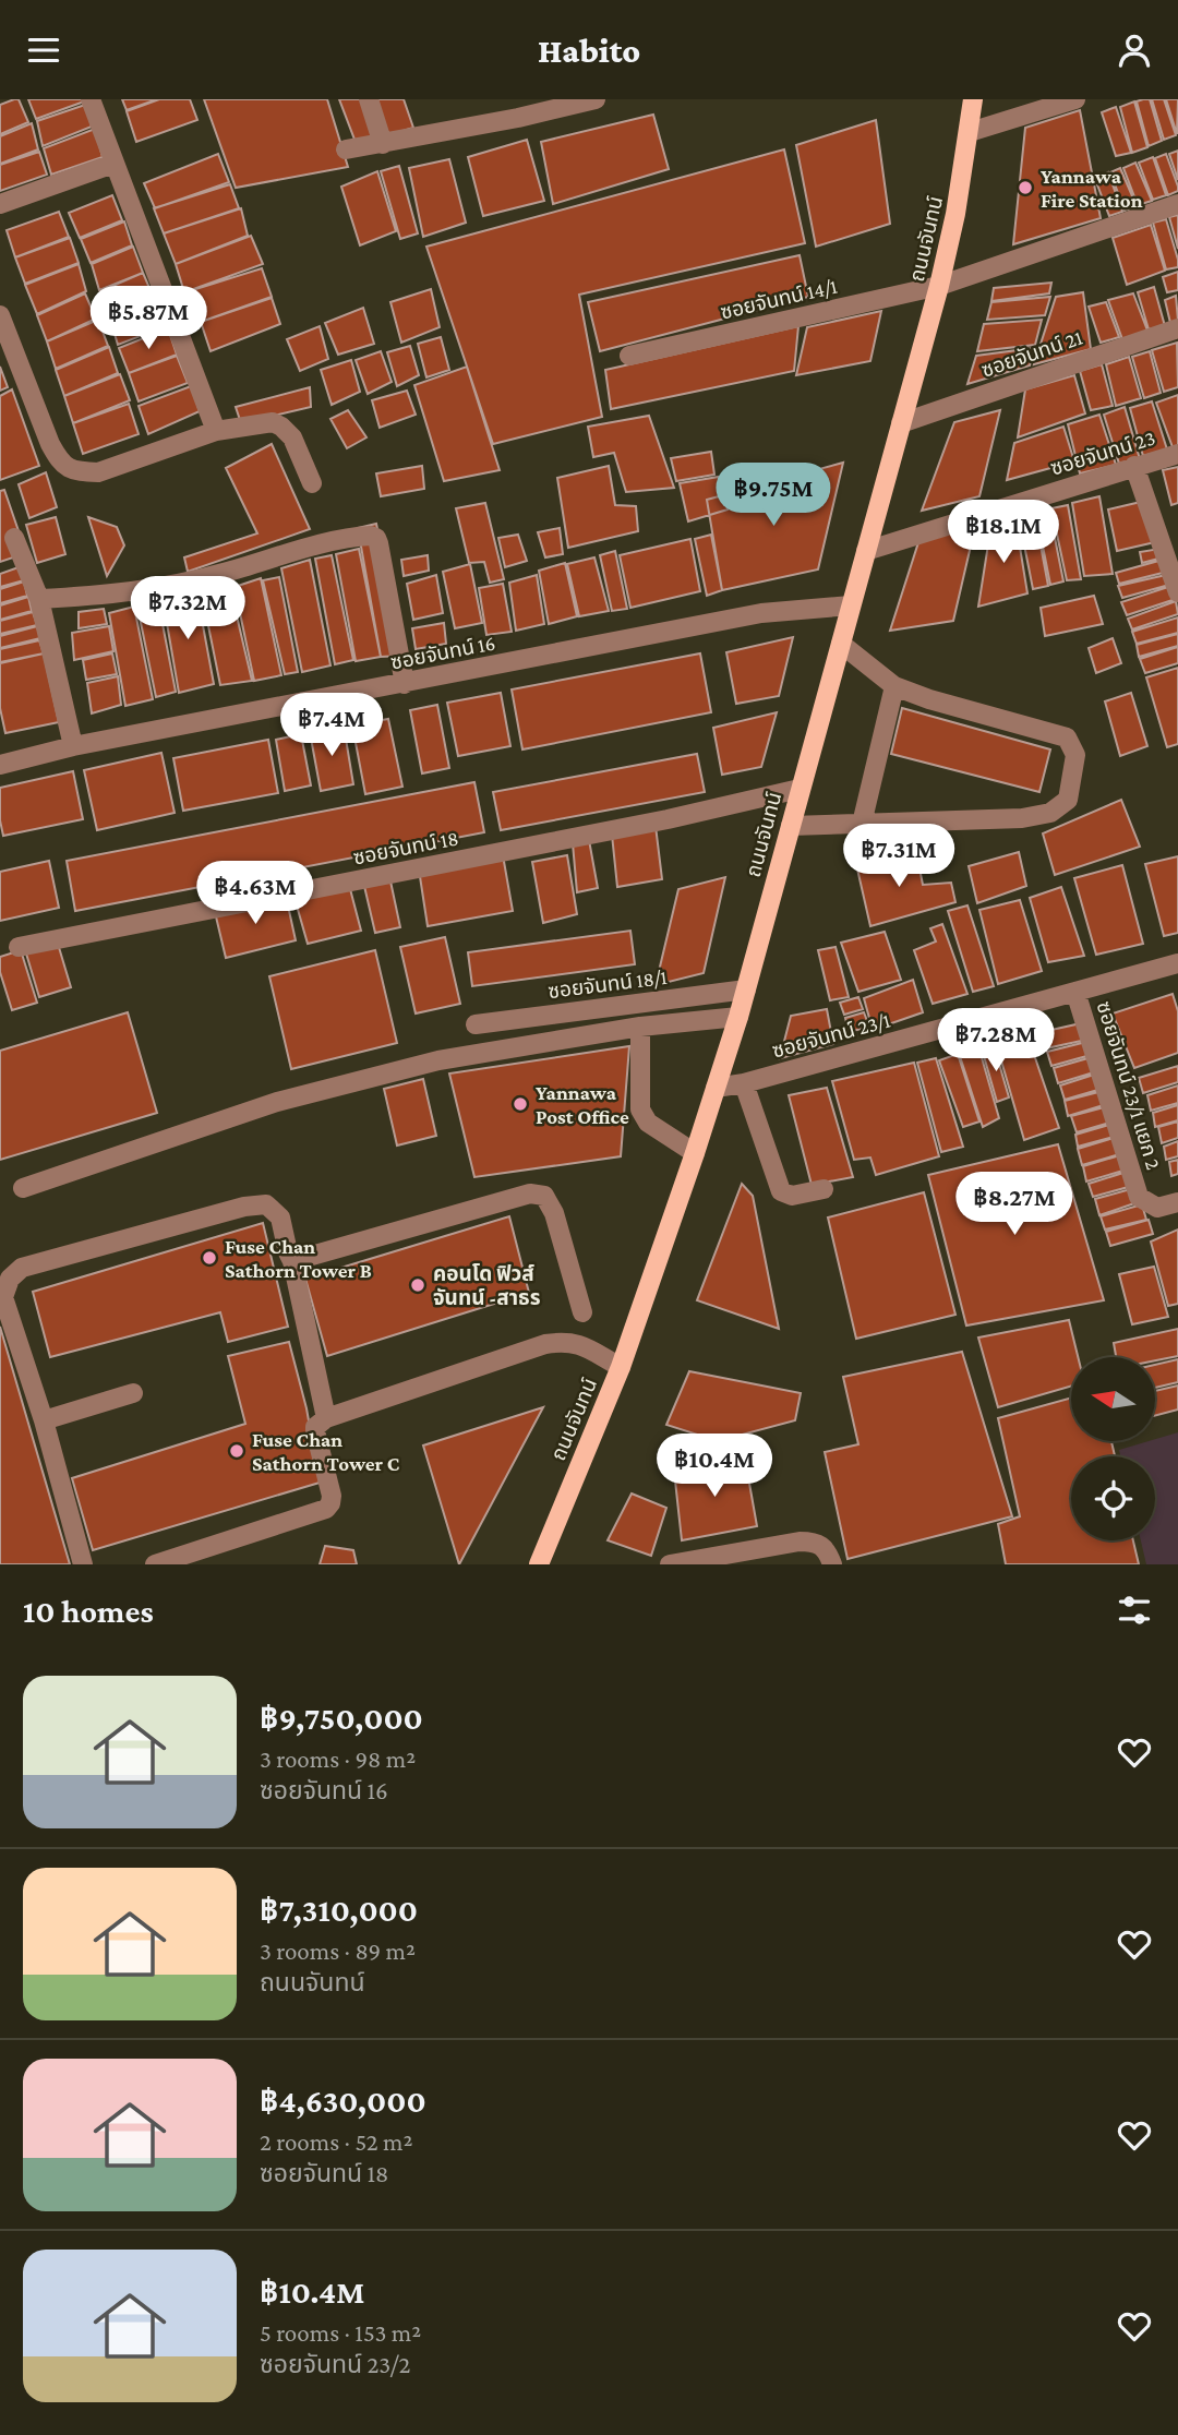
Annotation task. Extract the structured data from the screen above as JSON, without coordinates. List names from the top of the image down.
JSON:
{
  "streets": {
    "main road": ["ถนนจันทน์"],
    "street": [
      "ซอยจันทน์ 14/1",
      "ซอยจันทน์ 21",
      "ซอยจันทน์ 23",
      "ซอยจันทน์ 16",
      "ซอยจันทน์ 18",
      "ซอยจันทน์ 18/1",
      "ซอยจันทน์ 23/1",
      "ซอยจันทน์ 23/1 แยก 2"
    ]
  },
  "crossings": [
    ["ถนนจันทน์", "ซอยจันทน์ 14/1"],
    ["ถนนจันทน์", "ซอยจันทน์ 21"],
    ["ถนนจันทน์", "ซอยจันทน์ 23"],
    ["ถนนจันทน์", "ซอยจันทน์ 16"],
    ["ถนนจันทน์", "ซอยจันทน์ 18"],
    ["ถนนจันทน์", "ซอยจันทน์ 18/1"],
    ["ถนนจันทน์", "ซอยจันทน์ 23/1"],
    ["ซอยจันทน์ 23/1", "ซอยจันทน์ 23/1 แยก 2"]
  ],
  "places": [
    "Yannawa Fire Station",
    "Yannawa Post Office",
    "Fuse Chan Sathorn Tower B",
    "คอนโด ฟิวส์ จันทน์ -สาธร",
    "Fuse Chan Sathorn Tower C"
  ],
  "north": "left",
  "page": {
    "header": "Habito",
    "price": [
      "฿5.87M",
      "฿9.75M",
      "฿18.1M",
      "฿7.32M",
      "฿7.4M",
      "฿7.31M",
      "฿4.63M",
      "฿7.28M",
      "฿8.27M",
      "฿10.4M"
    ],
    "heading": "10 homes",
    "list": [
      {
        "name": "฿9,750,000",
        "note": "3 rooms · 98 m² · ซอยจันทน์ 16"
      },
      {
        "name": "฿7,310,000",
        "note": "3 rooms · 89 m² · ถนนจันทน์"
      },
      {
        "name": "฿4,630,000",
        "note": "2 rooms · 52 m² · ซอยจันทน์ 18"
      },
      {
        "name": "฿10.4M",
        "note": "5 rooms · 153 m² · ซอยจันทน์ 23/2"
      }
    ]
  }
}
